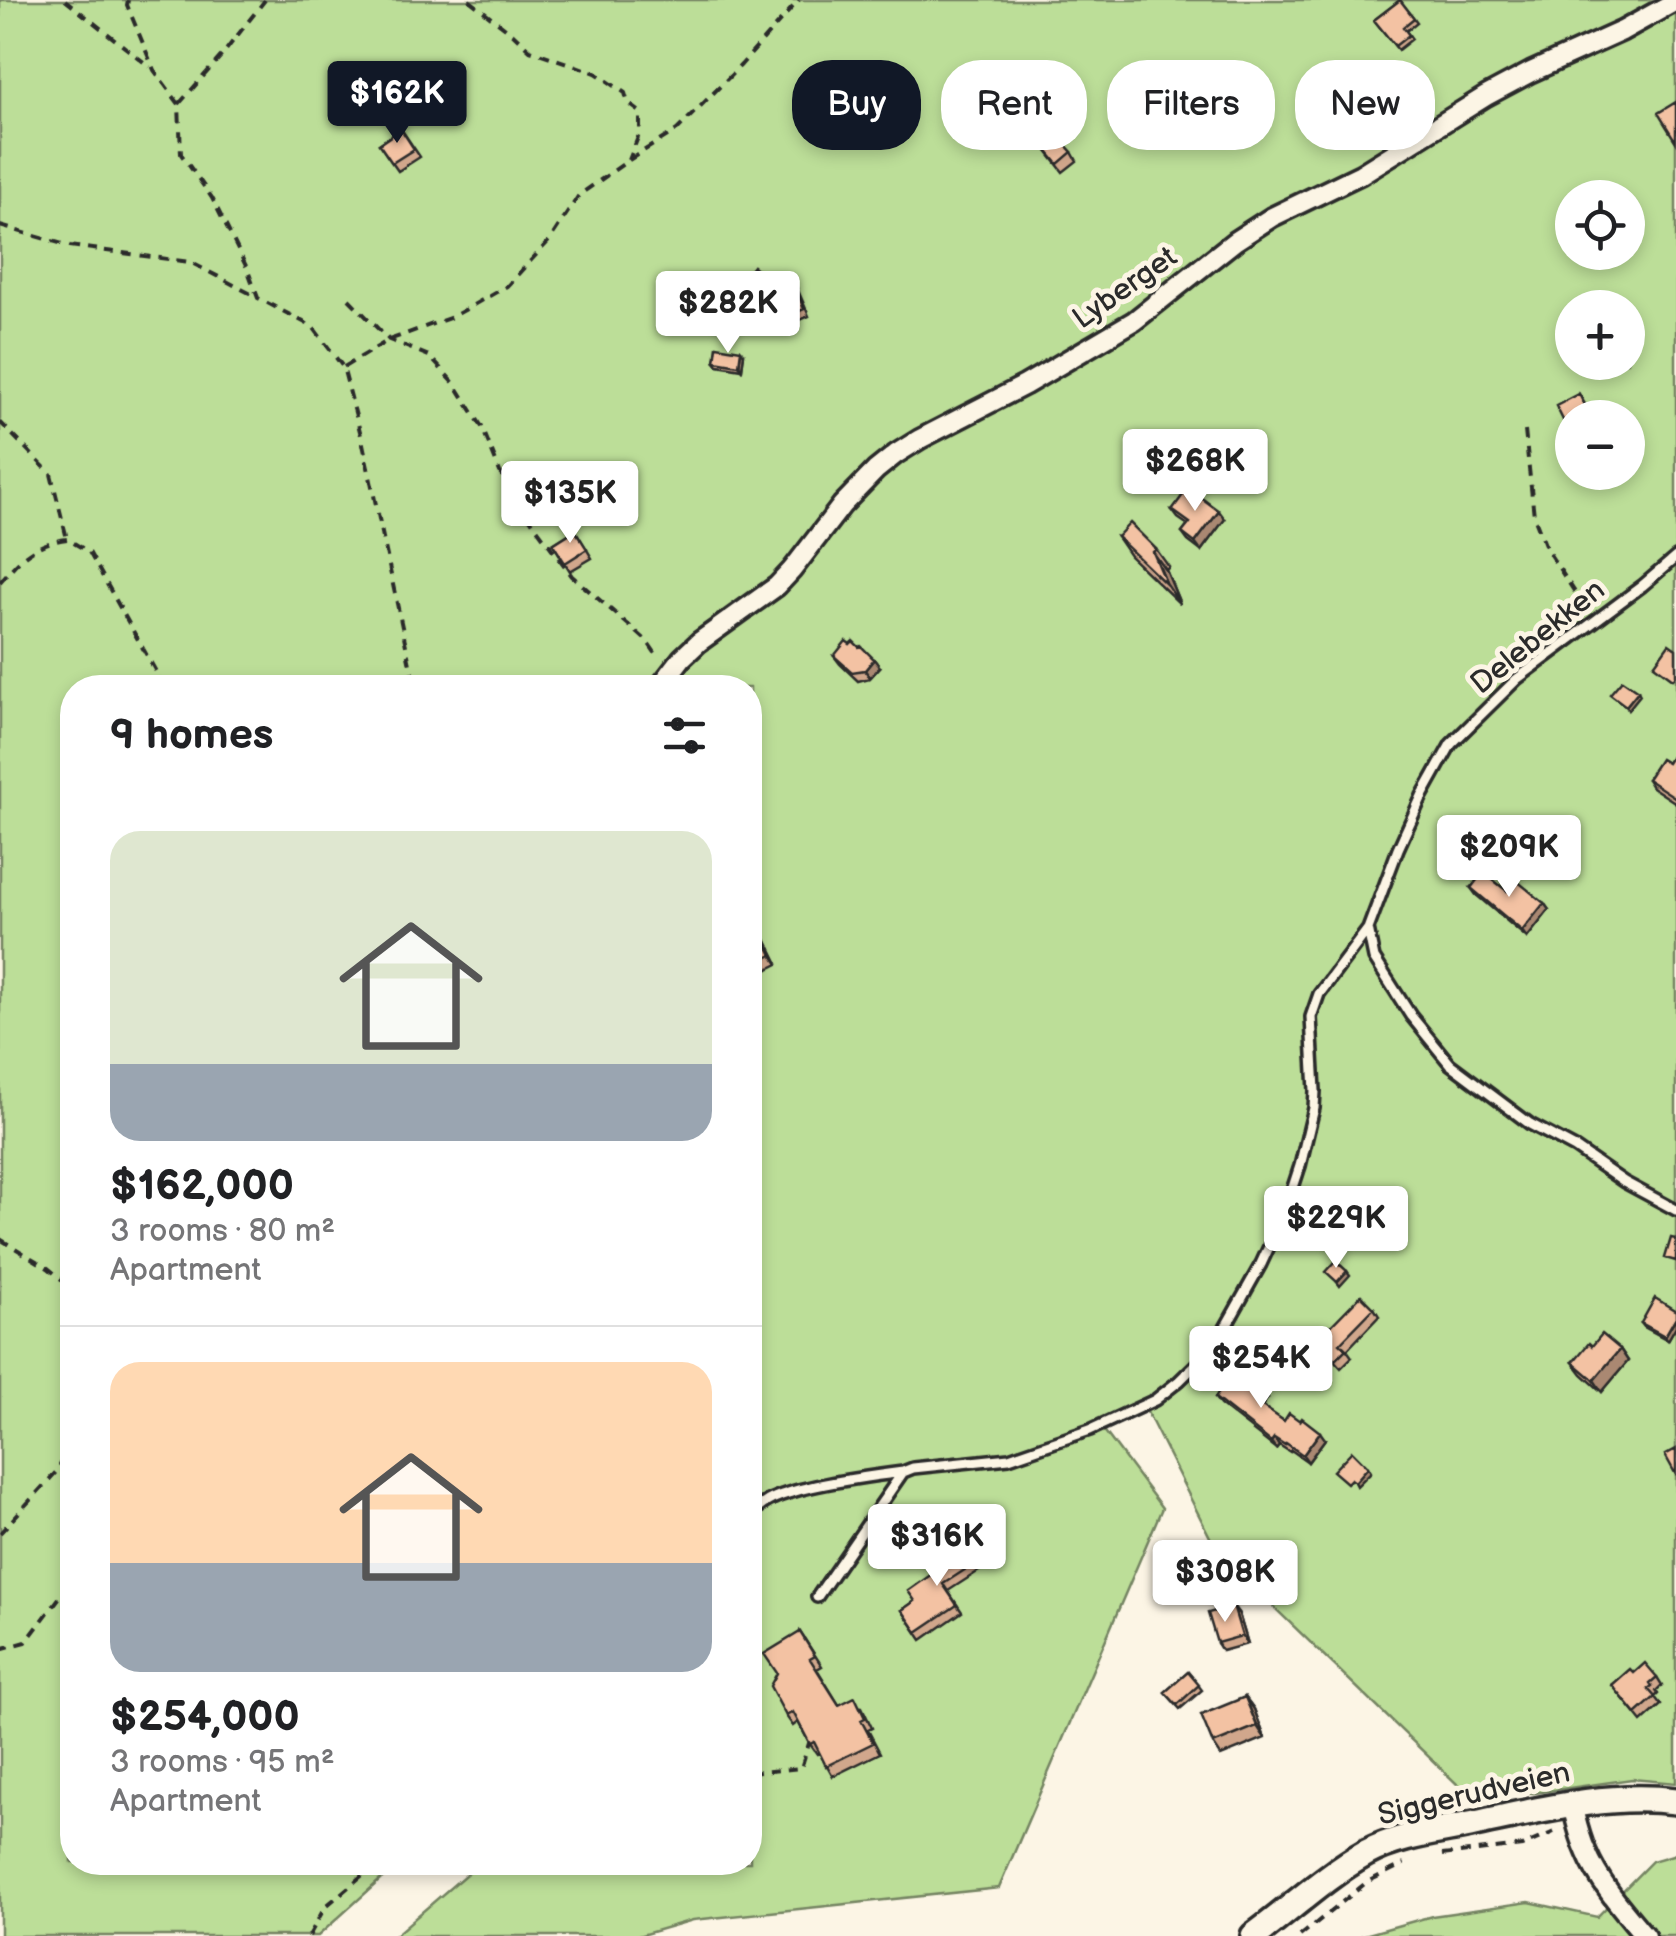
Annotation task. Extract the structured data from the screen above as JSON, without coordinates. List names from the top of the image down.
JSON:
{
  "streets": {
    "main road": ["Siggerudveien"],
    "street": ["Lyberget"],
    "lane": ["Delebekken"]
  },
  "page": {
    "chip": [
      "Buy",
      "Rent",
      "Filters",
      "New"
    ],
    "price": [
      "$162K",
      "$282K",
      "$268K",
      "$135K",
      "$209K",
      "$229K",
      "$254K",
      "$316K",
      "$308K"
    ],
    "map_buttons": ["+", "−"],
    "heading": "9 homes",
    "list": [
      {
        "name": "$162,000",
        "note": "3 rooms · 80 m² · Apartment"
      },
      {
        "name": "$254,000",
        "note": "3 rooms · 95 m² · Apartment"
      }
    ]
  }
}
